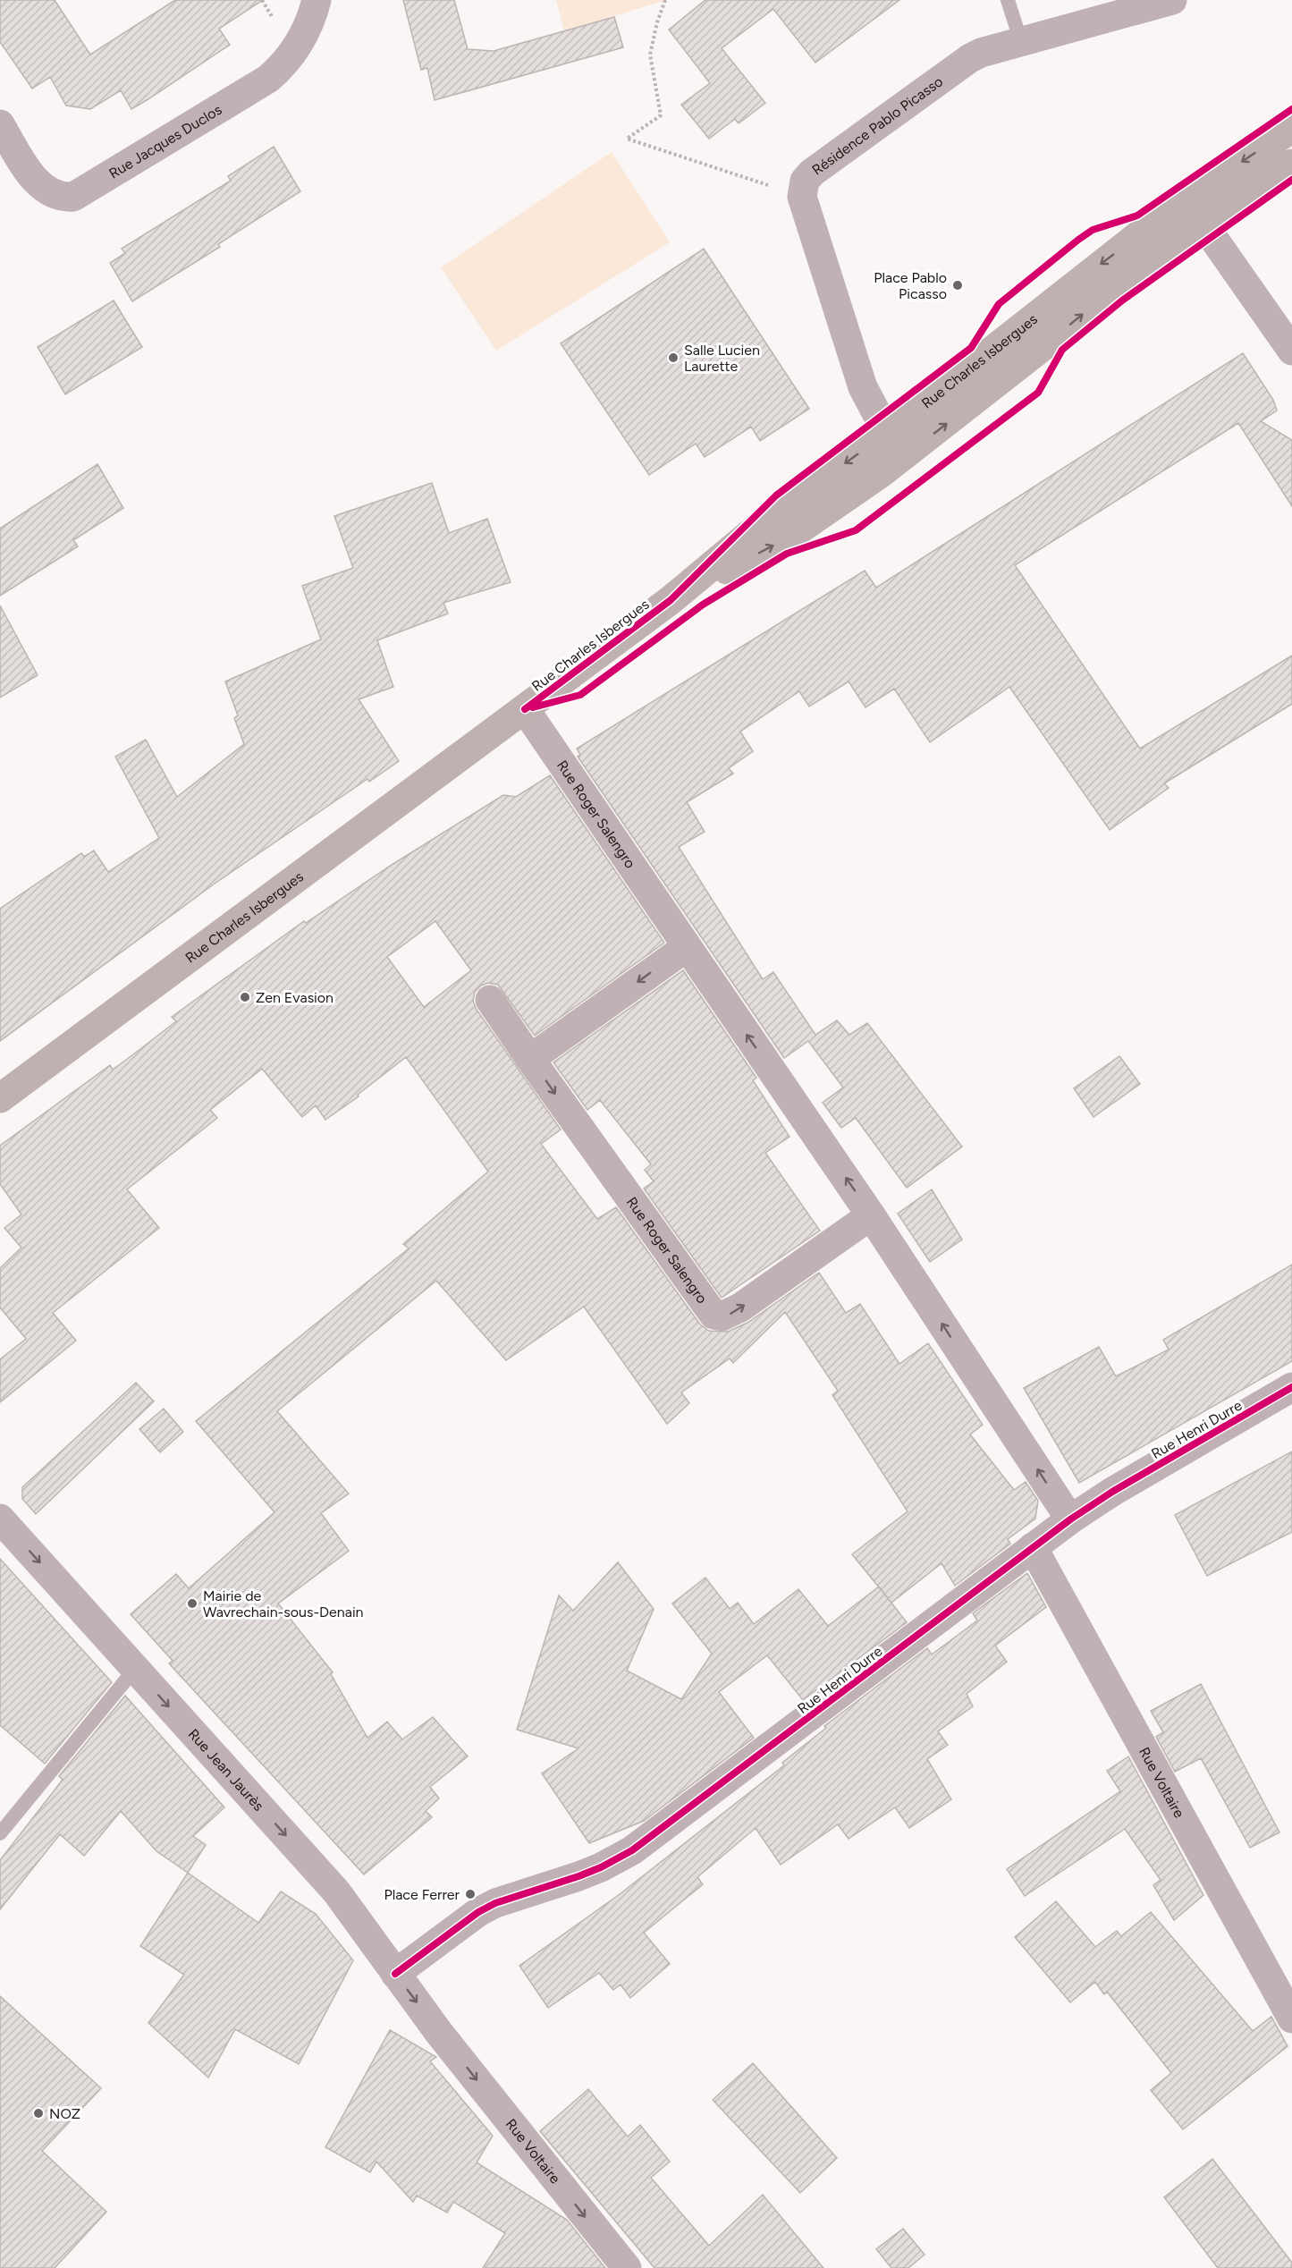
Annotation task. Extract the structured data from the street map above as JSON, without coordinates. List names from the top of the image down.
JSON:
{
  "streets": {
    "main road": ["Rue Charles Isbergues"],
    "street": [
      "Résidence Pablo Picasso",
      "Rue Jacques Duclos",
      "Rue Roger Salengro",
      "Rue Henri Durre",
      "Rue Jean Jaurès",
      "Rue Voltaire"
    ]
  },
  "crossings": [
    ["Rue Charles Isbergues", "Rue Roger Salengro"],
    ["Rue Roger Salengro", "Rue Henri Durre"],
    ["Rue Henri Durre", "Rue Jean Jaurès"],
    ["Rue Henri Durre", "Rue Voltaire"],
    ["Rue Jean Jaurès", "Rue Voltaire"]
  ],
  "one_way": ["Rue Jean Jaurès", "Rue Voltaire"],
  "places": [
    "Place Pablo Picasso",
    "Salle Lucien Laurette",
    "Zen Evasion",
    "Mairie de Wavrechain-sous-Denain",
    "Place Ferrer",
    "NOZ"
  ]
}
